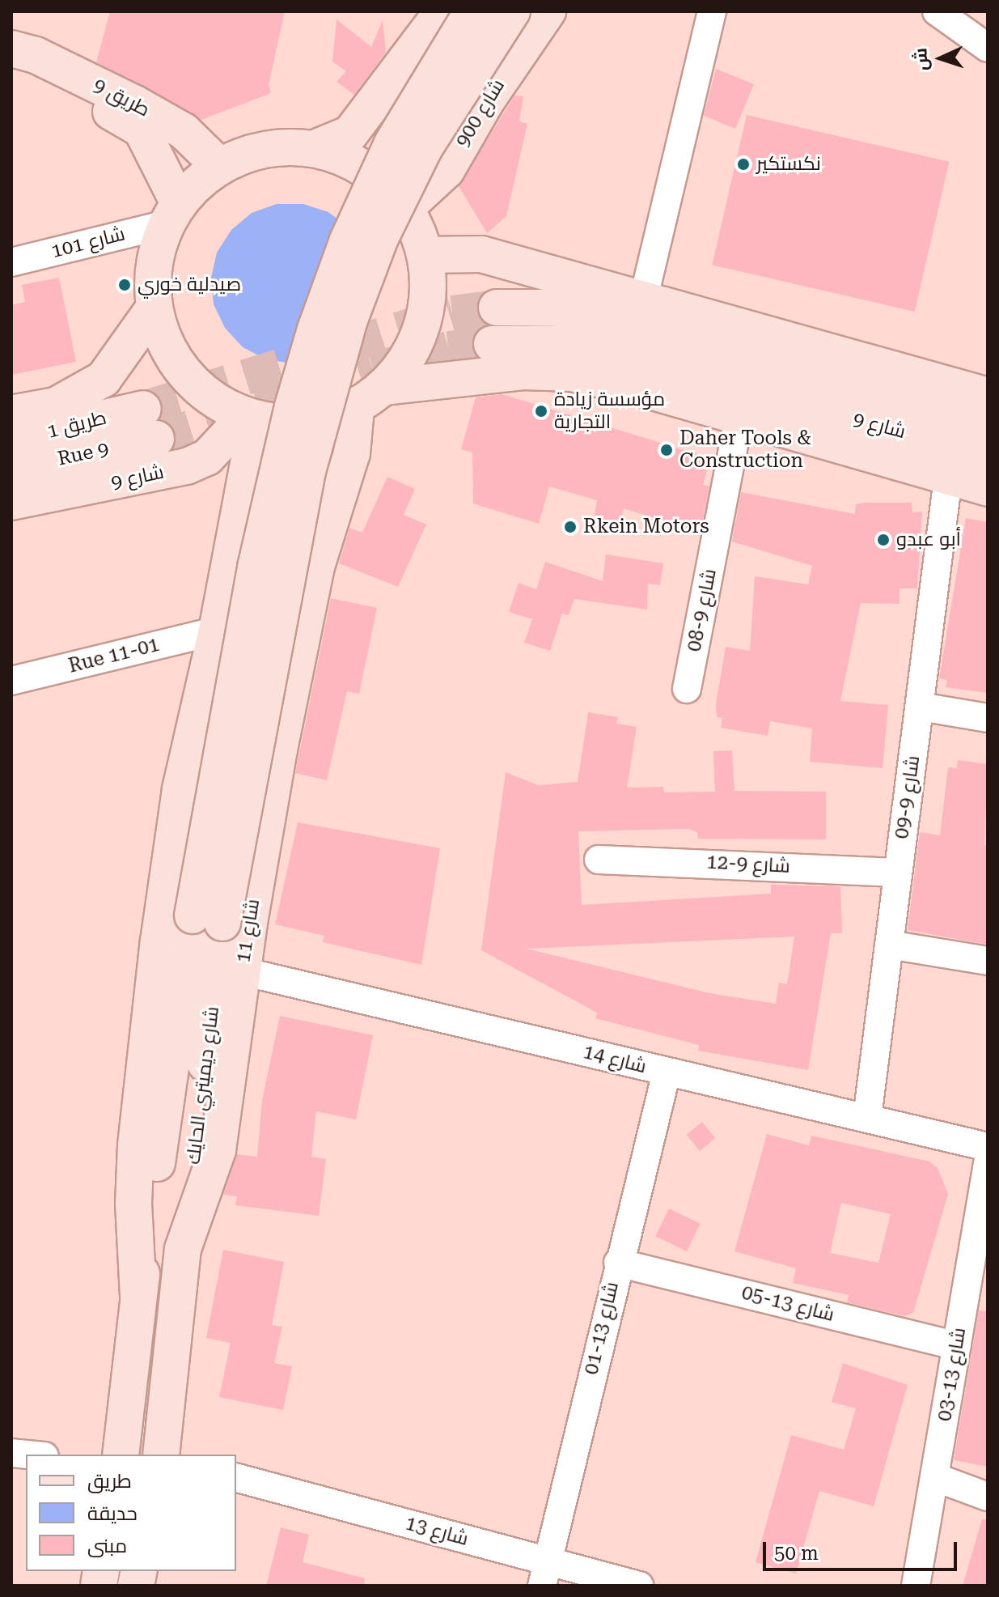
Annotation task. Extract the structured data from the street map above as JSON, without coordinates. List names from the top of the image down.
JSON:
{
  "streets": {
    "street": [
      "طريق 9",
      "شارع 900",
      "شارع 101",
      "طريق 1",
      "شارع 9",
      "Rue 9",
      "شارع 9-08",
      "Rue 11-01",
      "شارع 9-09",
      "شارع 9-12",
      "شارع 11",
      "شارع 14",
      "شارع ديميتري الحايك",
      "شارع 13-05",
      "شارع 13-01",
      "شارع 13-03",
      "شارع 13"
    ]
  },
  "crossings": [
    ["طريق 9", "شارع 101"],
    ["طريق 1", "Rue 9"],
    ["شارع 9-09", "شارع 9-12"],
    ["شارع 9-09", "شارع 14"],
    ["شارع 11", "شارع 14"],
    ["شارع 11", "شارع ديميتري الحايك"],
    ["شارع 14", "شارع 13-01"],
    ["شارع 13-05", "شارع 13-01"],
    ["شارع 13-05", "شارع 13-03"],
    ["شارع 13-01", "شارع 13"]
  ],
  "places": [
    "نكستكير",
    "صيدلية خوري",
    "مؤسسة زيادة التجارية",
    "Daher Tools & Construction",
    "Rkein Motors",
    "أبو عبدو"
  ],
  "legend": ["طريق", "حديقة", "مبنى"],
  "scale_bar": "50 m",
  "north": "left"
}
